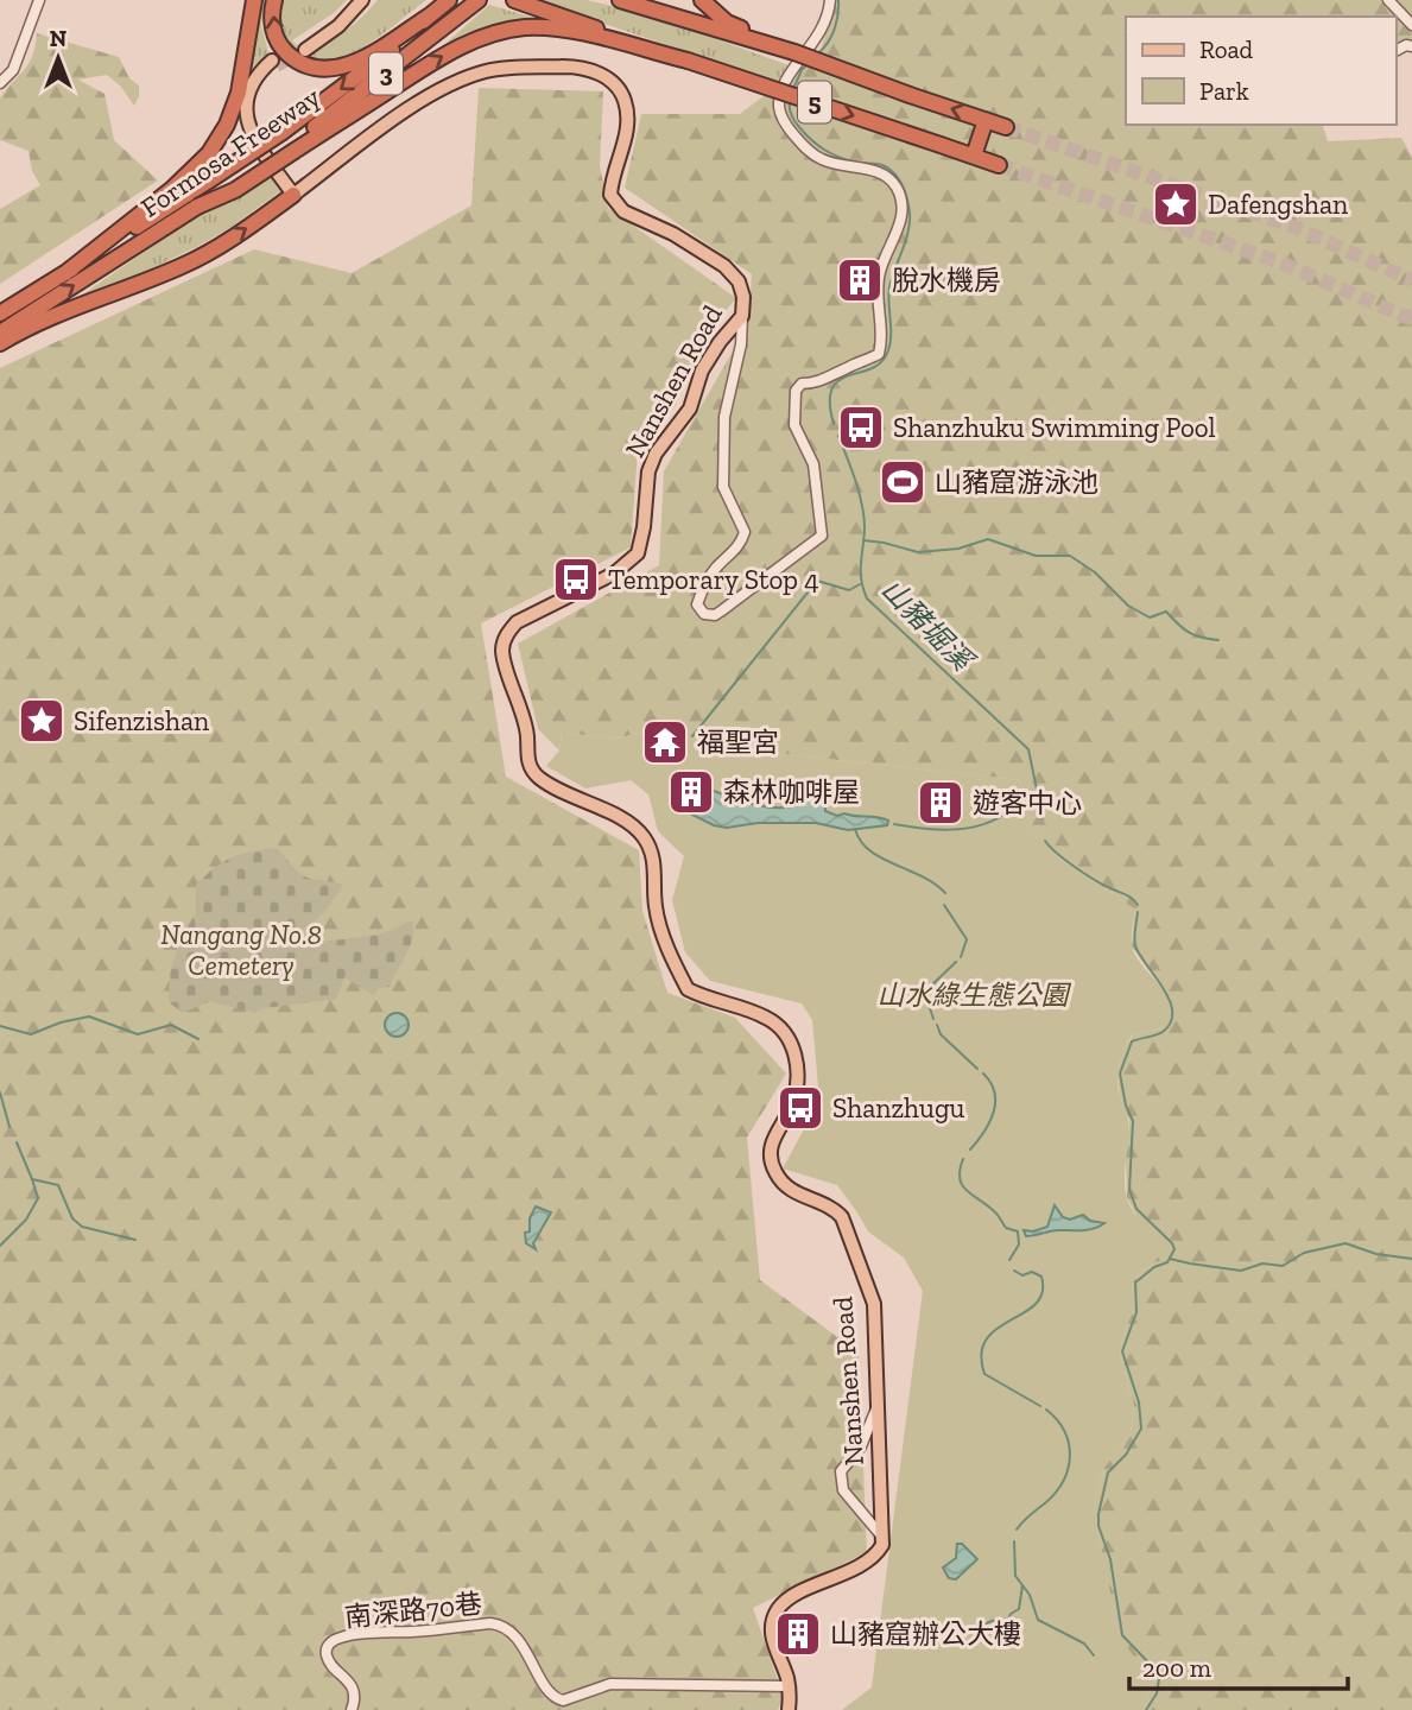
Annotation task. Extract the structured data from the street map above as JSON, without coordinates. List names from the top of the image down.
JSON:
{
  "streets": {
    "highway": ["3", "5", "Formosa Freeway"],
    "main road": ["Nanshen Road"],
    "street": ["南深路70巷"]
  },
  "water": ["山豬堀溪"],
  "parks": ["Nangang No.8 Cemetery", "山水綠生態公園"],
  "places": {
    "place": ["Dafengshan", "Sifenzishan"],
    "building": [
      "脫水機房",
      "森林咖啡屋",
      "遊客中心",
      "山豬窟辦公大樓"
    ],
    "bus stop": ["Shanzhuku Swimming Pool", "Temporary Stop 4", "Shanzhugu"],
    "sports": ["山豬窟游泳池"],
    "temple": ["福聖宮"]
  },
  "legend": ["Road", "Park"],
  "scale_bar": "200 m",
  "north": "top"
}
